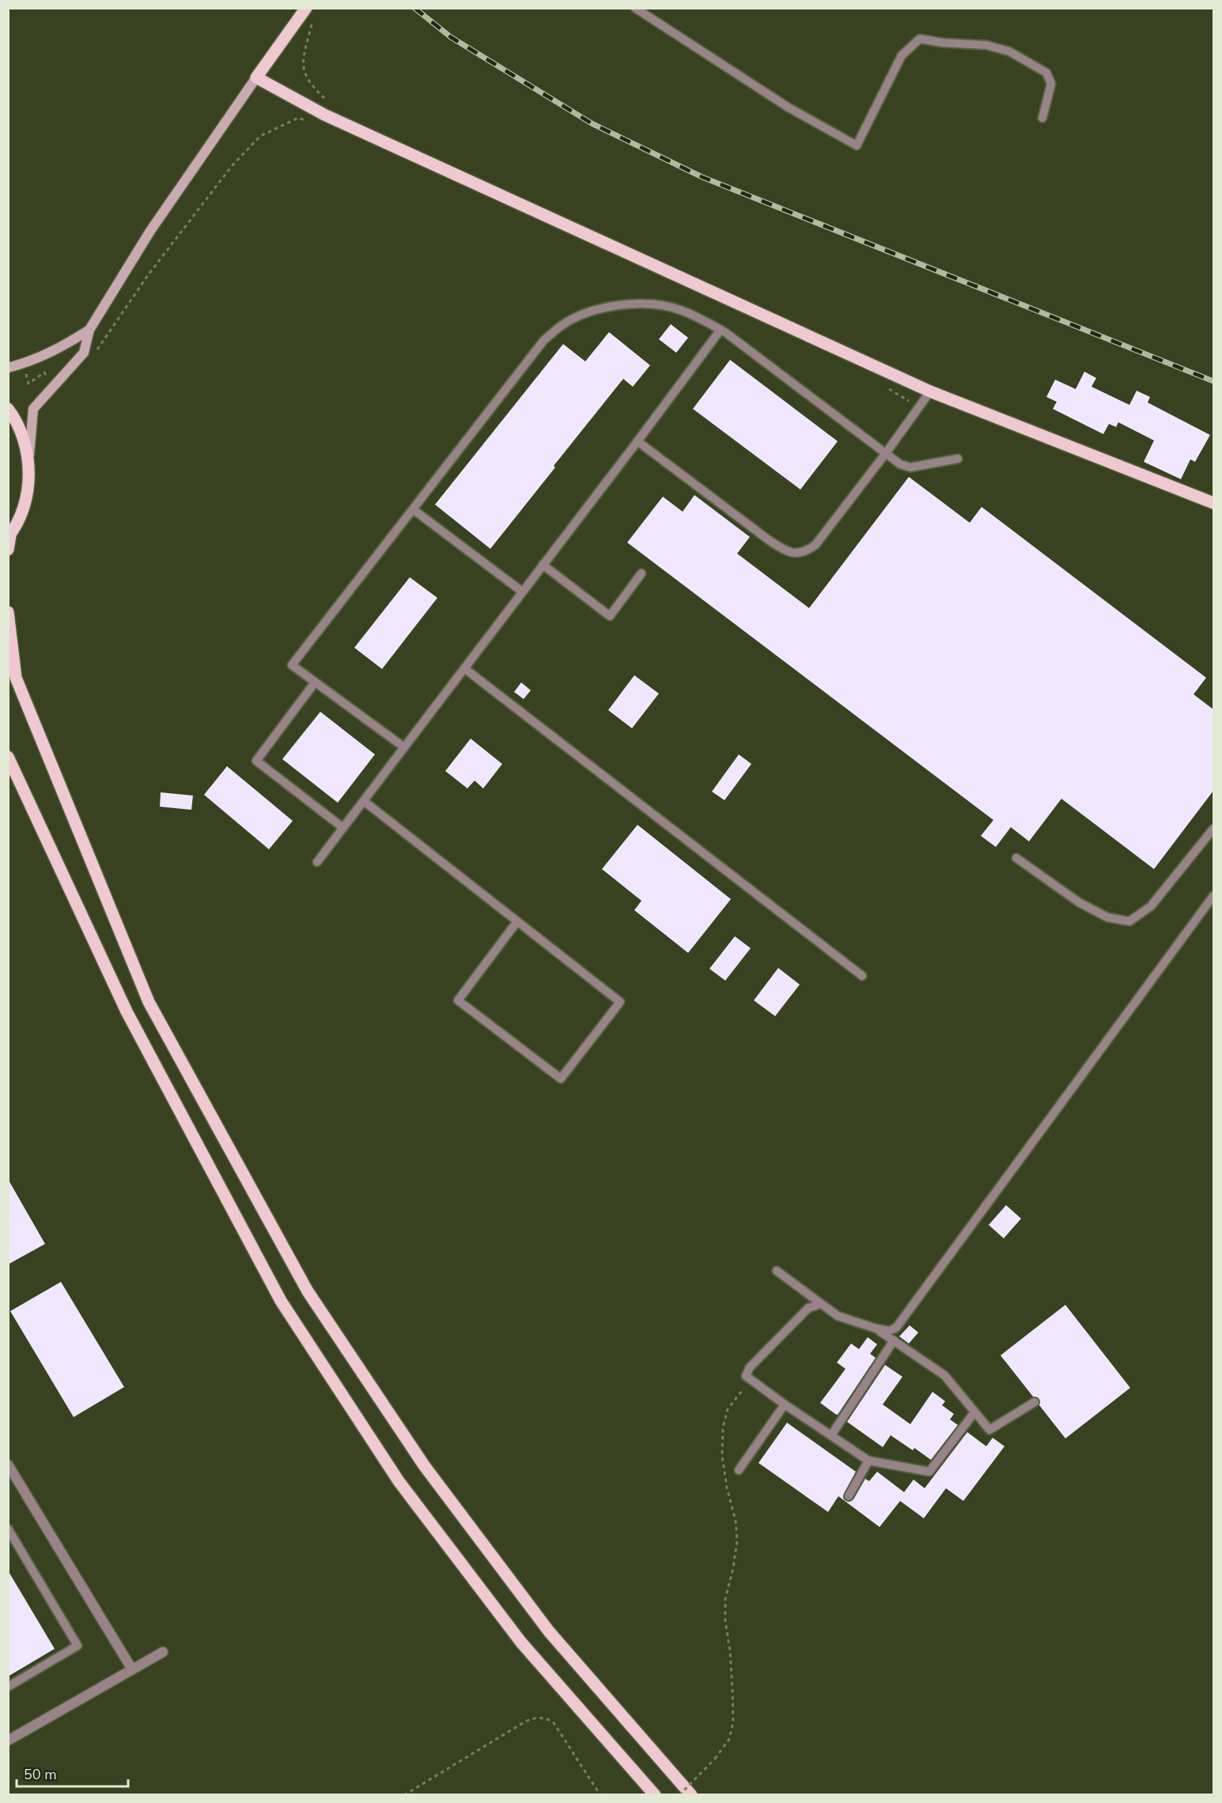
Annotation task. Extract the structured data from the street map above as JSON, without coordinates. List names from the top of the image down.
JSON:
{
  "scale_bar": "50 m"
}
